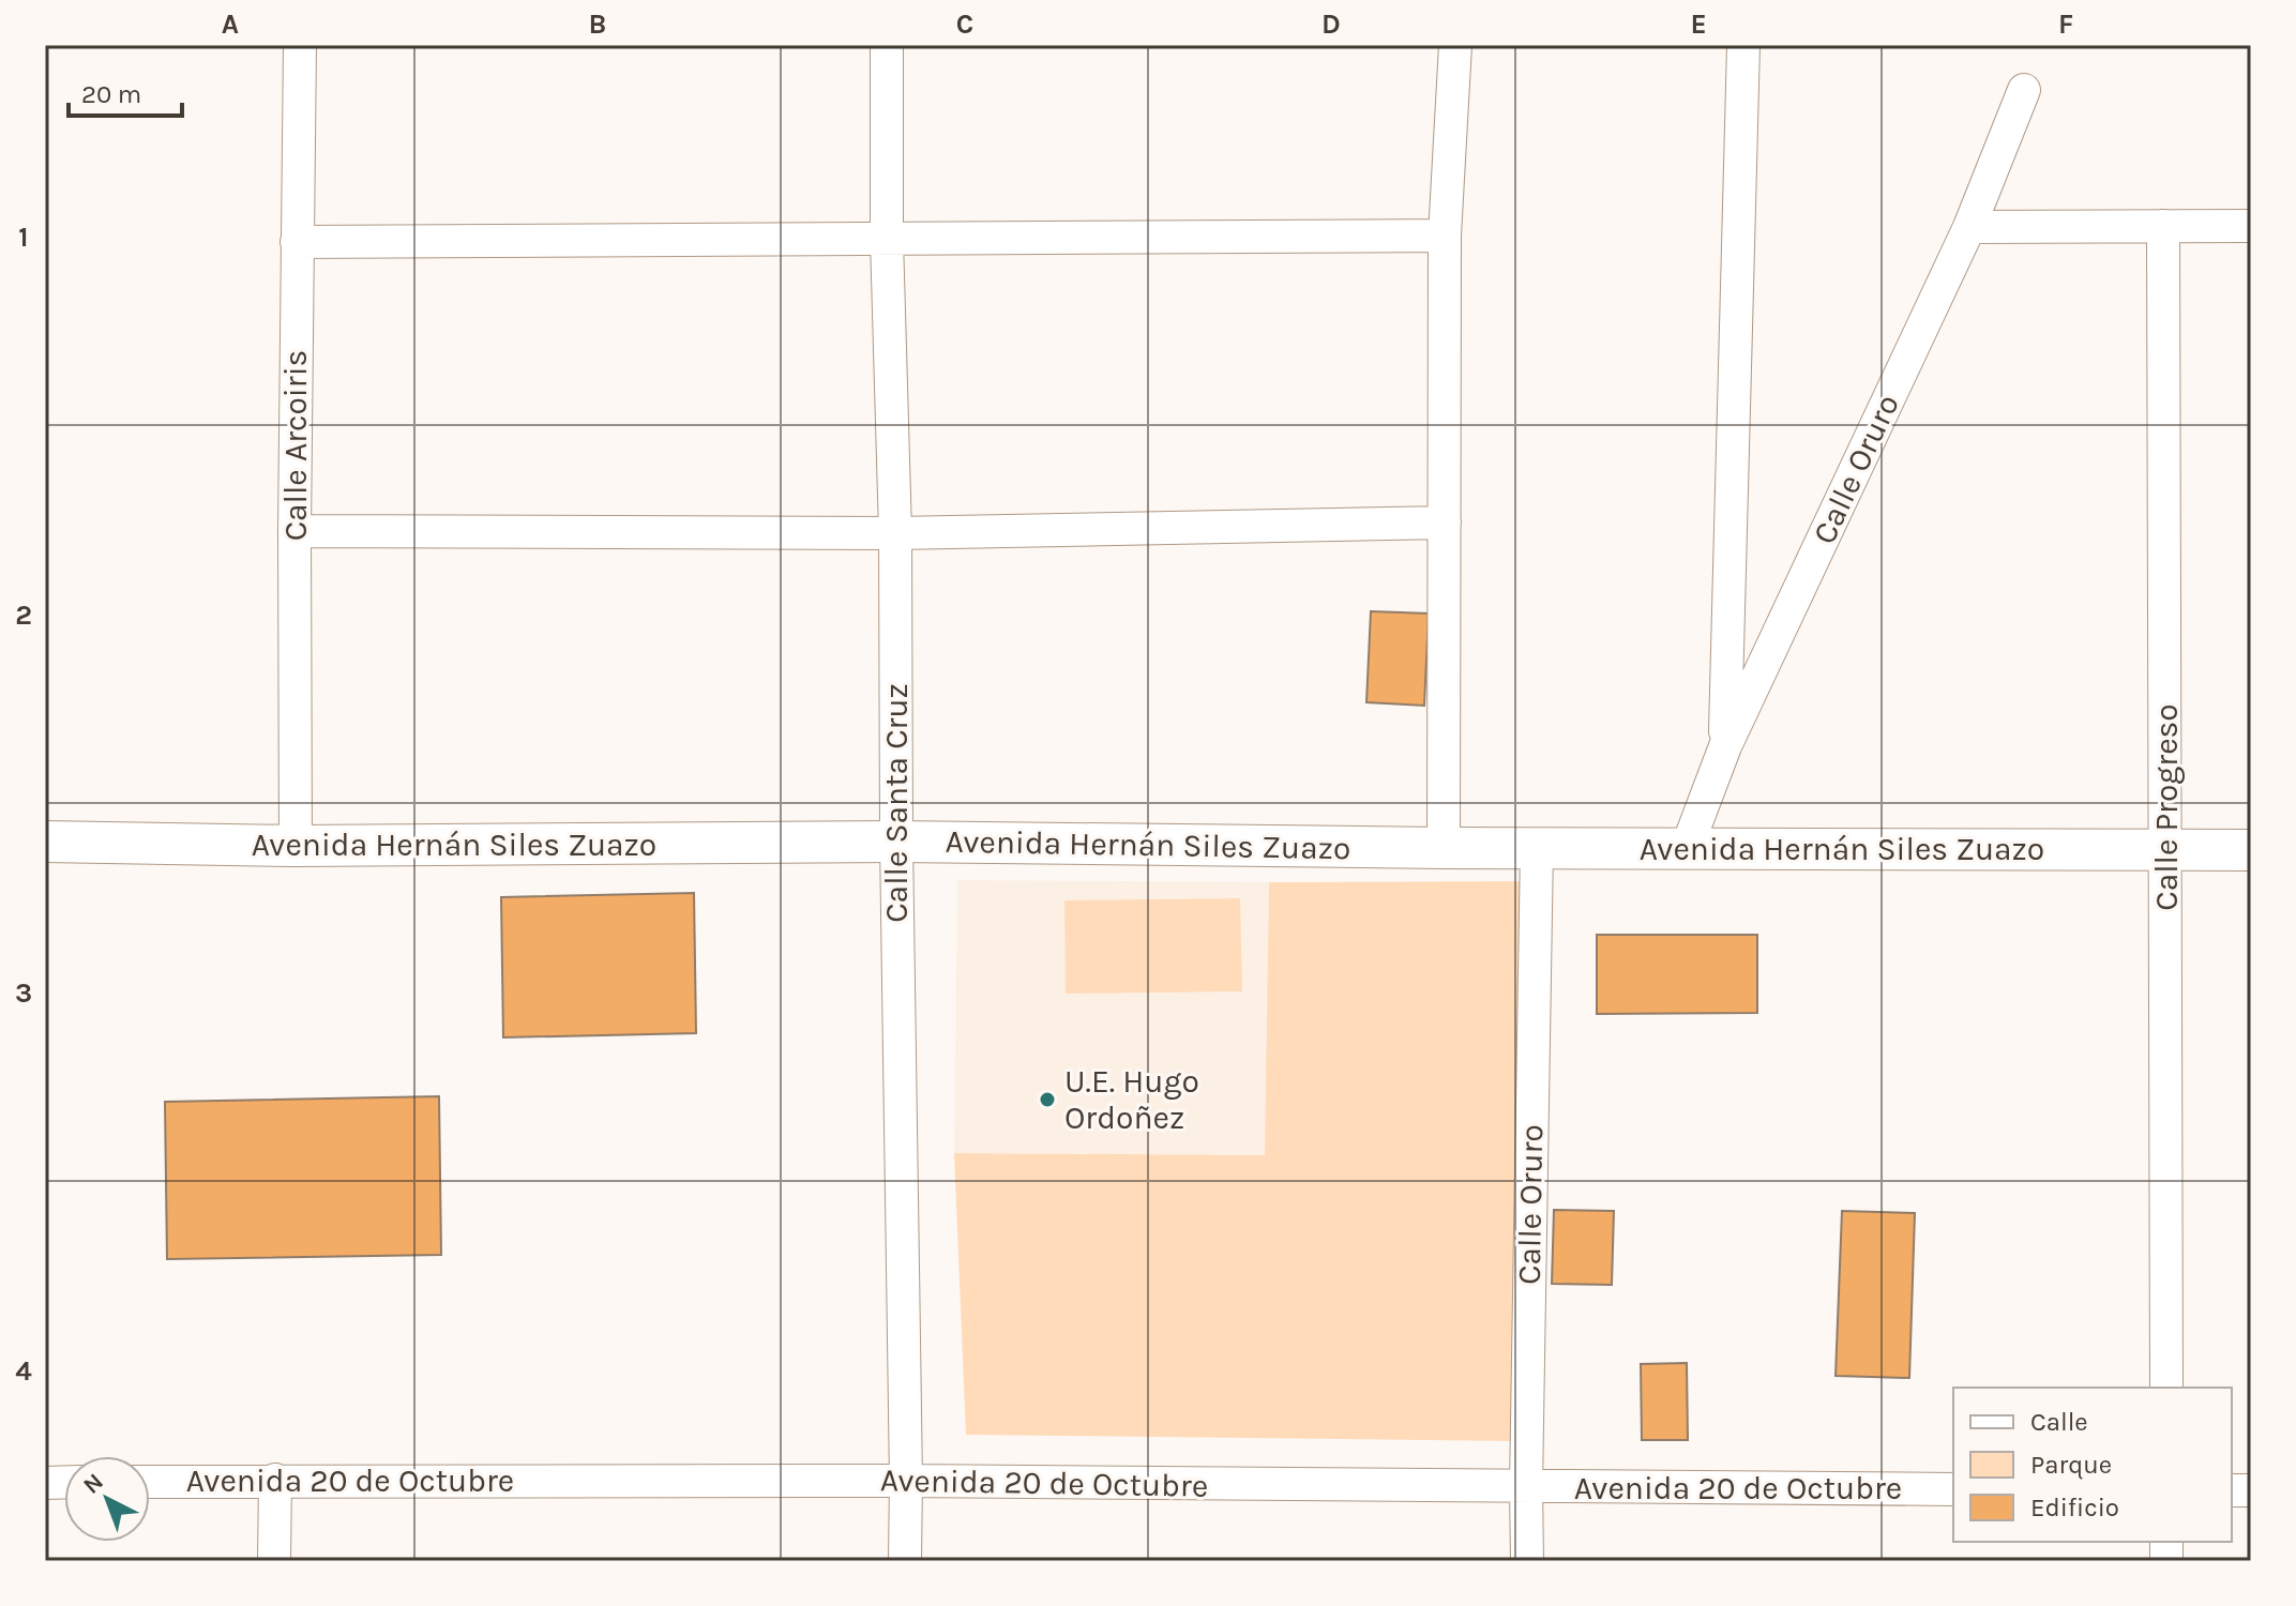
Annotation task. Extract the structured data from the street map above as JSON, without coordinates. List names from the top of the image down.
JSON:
{
  "streets": {
    "street": [
      "Calle Arcoiris",
      "Calle Oruro",
      "Calle Santa Cruz",
      "Calle Progreso",
      "Avenida Hernán Siles Zuazo",
      "Avenida 20 de Octubre"
    ]
  },
  "crossings": [
    ["Calle Arcoiris", "Avenida Hernán Siles Zuazo"],
    ["Calle Oruro", "Avenida Hernán Siles Zuazo"],
    ["Calle Oruro", "Avenida 20 de Octubre"],
    ["Calle Santa Cruz", "Avenida Hernán Siles Zuazo"],
    ["Calle Santa Cruz", "Avenida 20 de Octubre"],
    ["Calle Progreso", "Avenida Hernán Siles Zuazo"]
  ],
  "places": ["U.E. Hugo Ordoñez"],
  "legend": ["Calle", "Parque", "Edificio"],
  "scale_bar": "20 m",
  "north": "top left",
  "grid": {
    "columns": [
      "A",
      "B",
      "C",
      "D",
      "E",
      "F"
    ],
    "rows": [
      "1",
      "2",
      "3",
      "4"
    ]
  }
}
